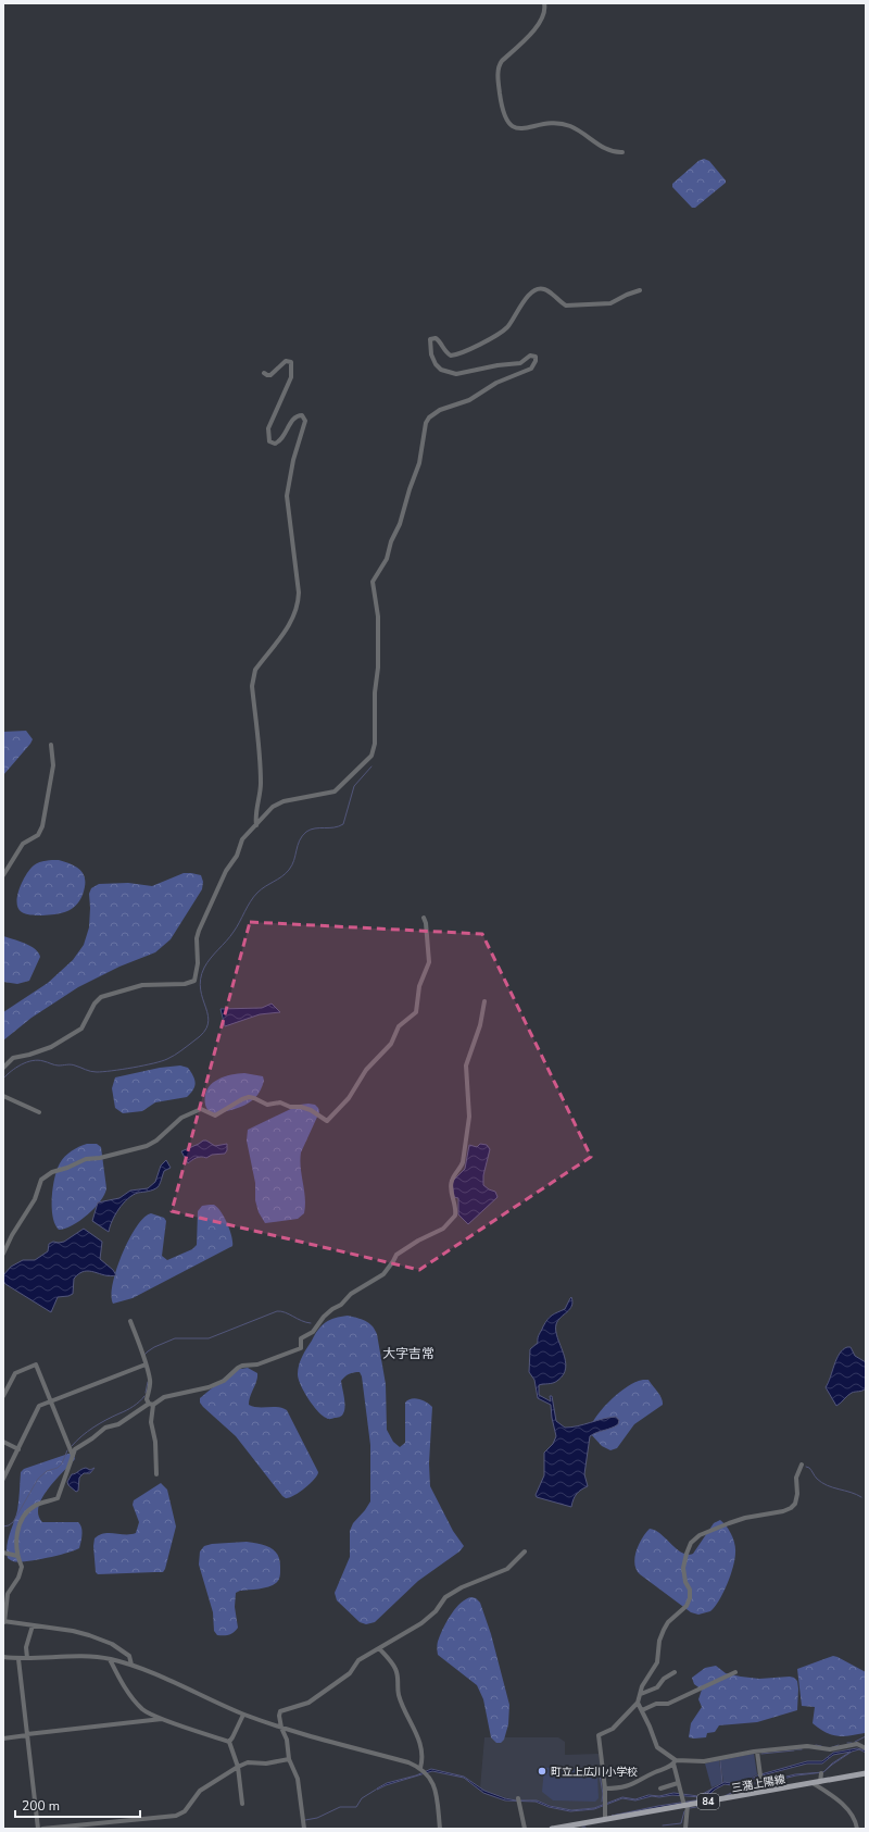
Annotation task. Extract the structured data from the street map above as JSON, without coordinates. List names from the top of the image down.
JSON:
{
  "streets": {
    "main road": ["三潴上陽線", "84"]
  },
  "districts": ["大字吉常"],
  "places": ["町立上広川小学校"],
  "scale_bar": "200 m"
}
